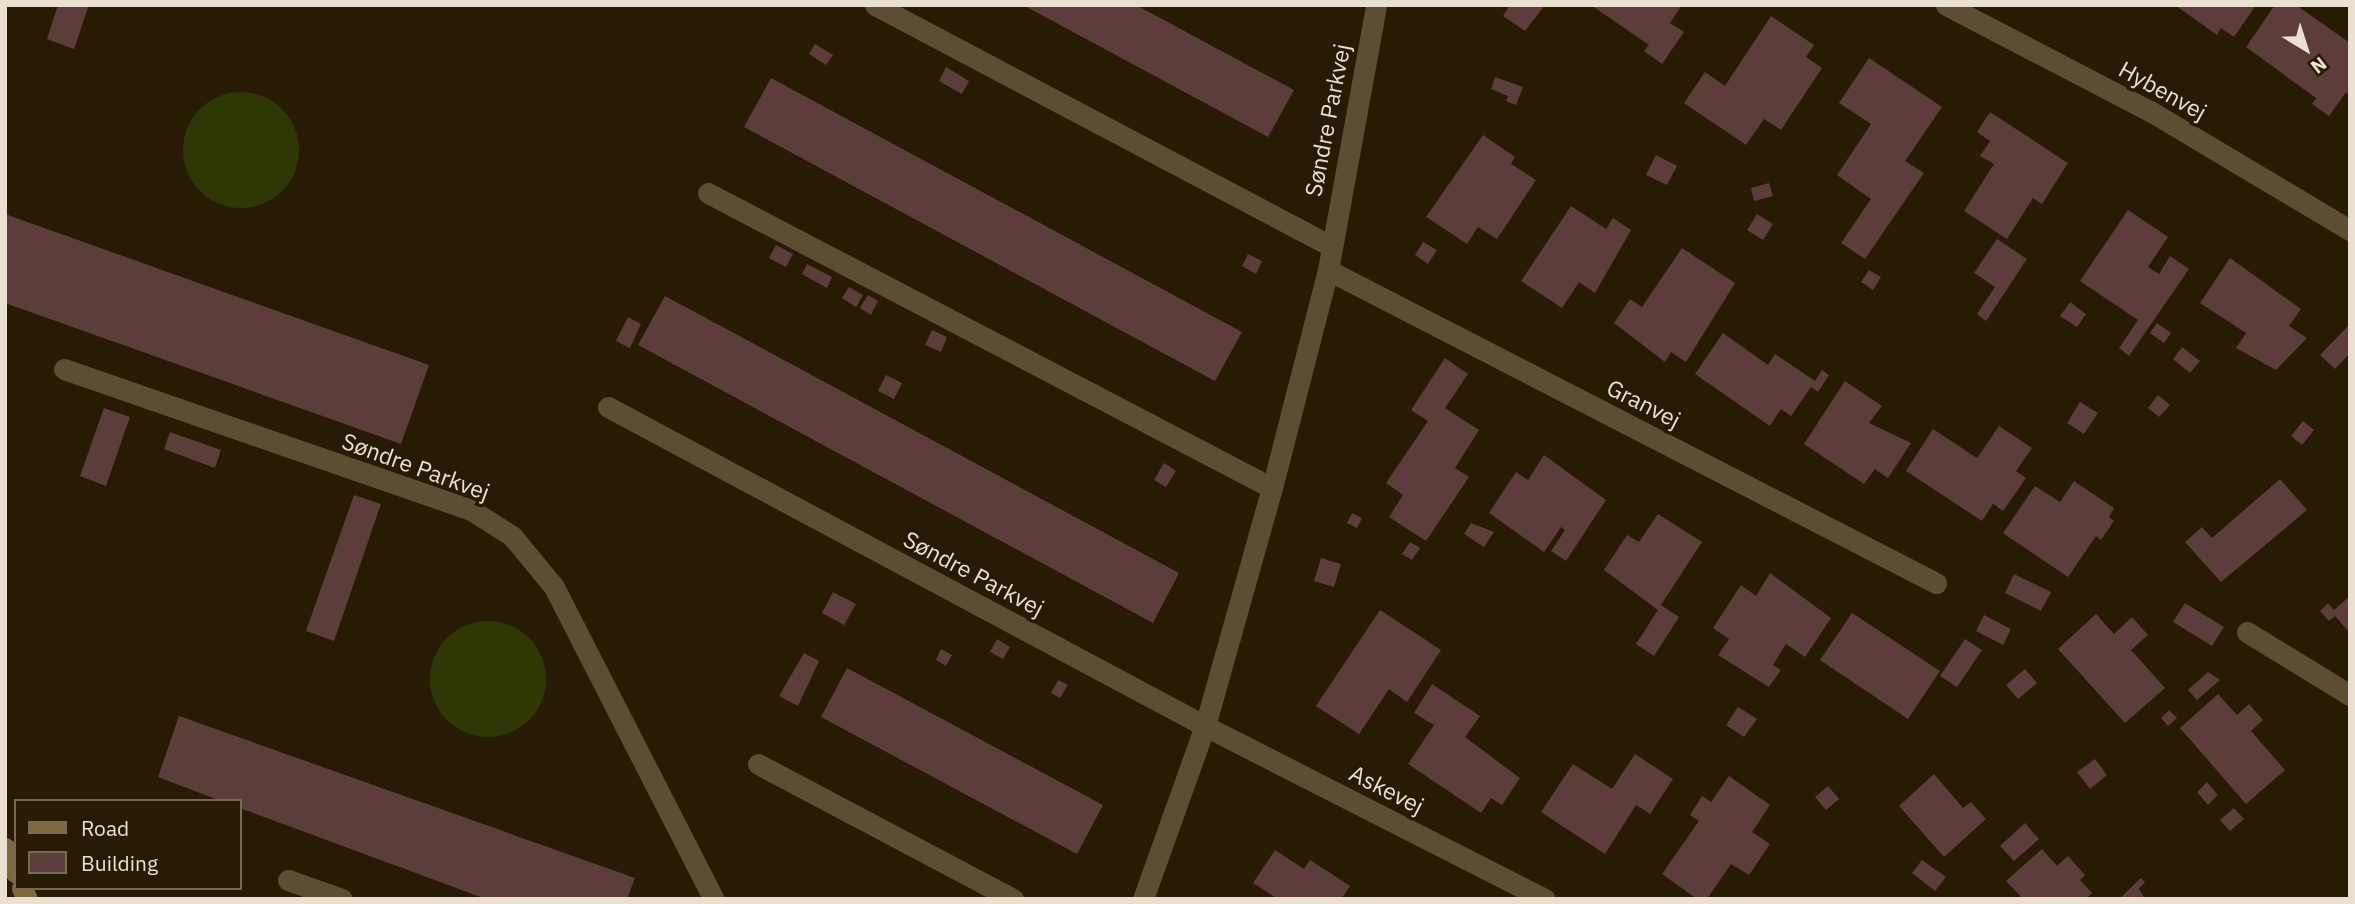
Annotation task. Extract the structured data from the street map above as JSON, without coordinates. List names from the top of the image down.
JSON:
{
  "streets": {
    "street": [
      "Hybenvej",
      "Søndre Parkvej",
      "Granvej",
      "Askevej"
    ]
  },
  "crossings": [
    ["Søndre Parkvej", "Granvej"],
    ["Søndre Parkvej", "Askevej"]
  ],
  "legend": ["Road", "Building"],
  "north": "bottom right"
}
